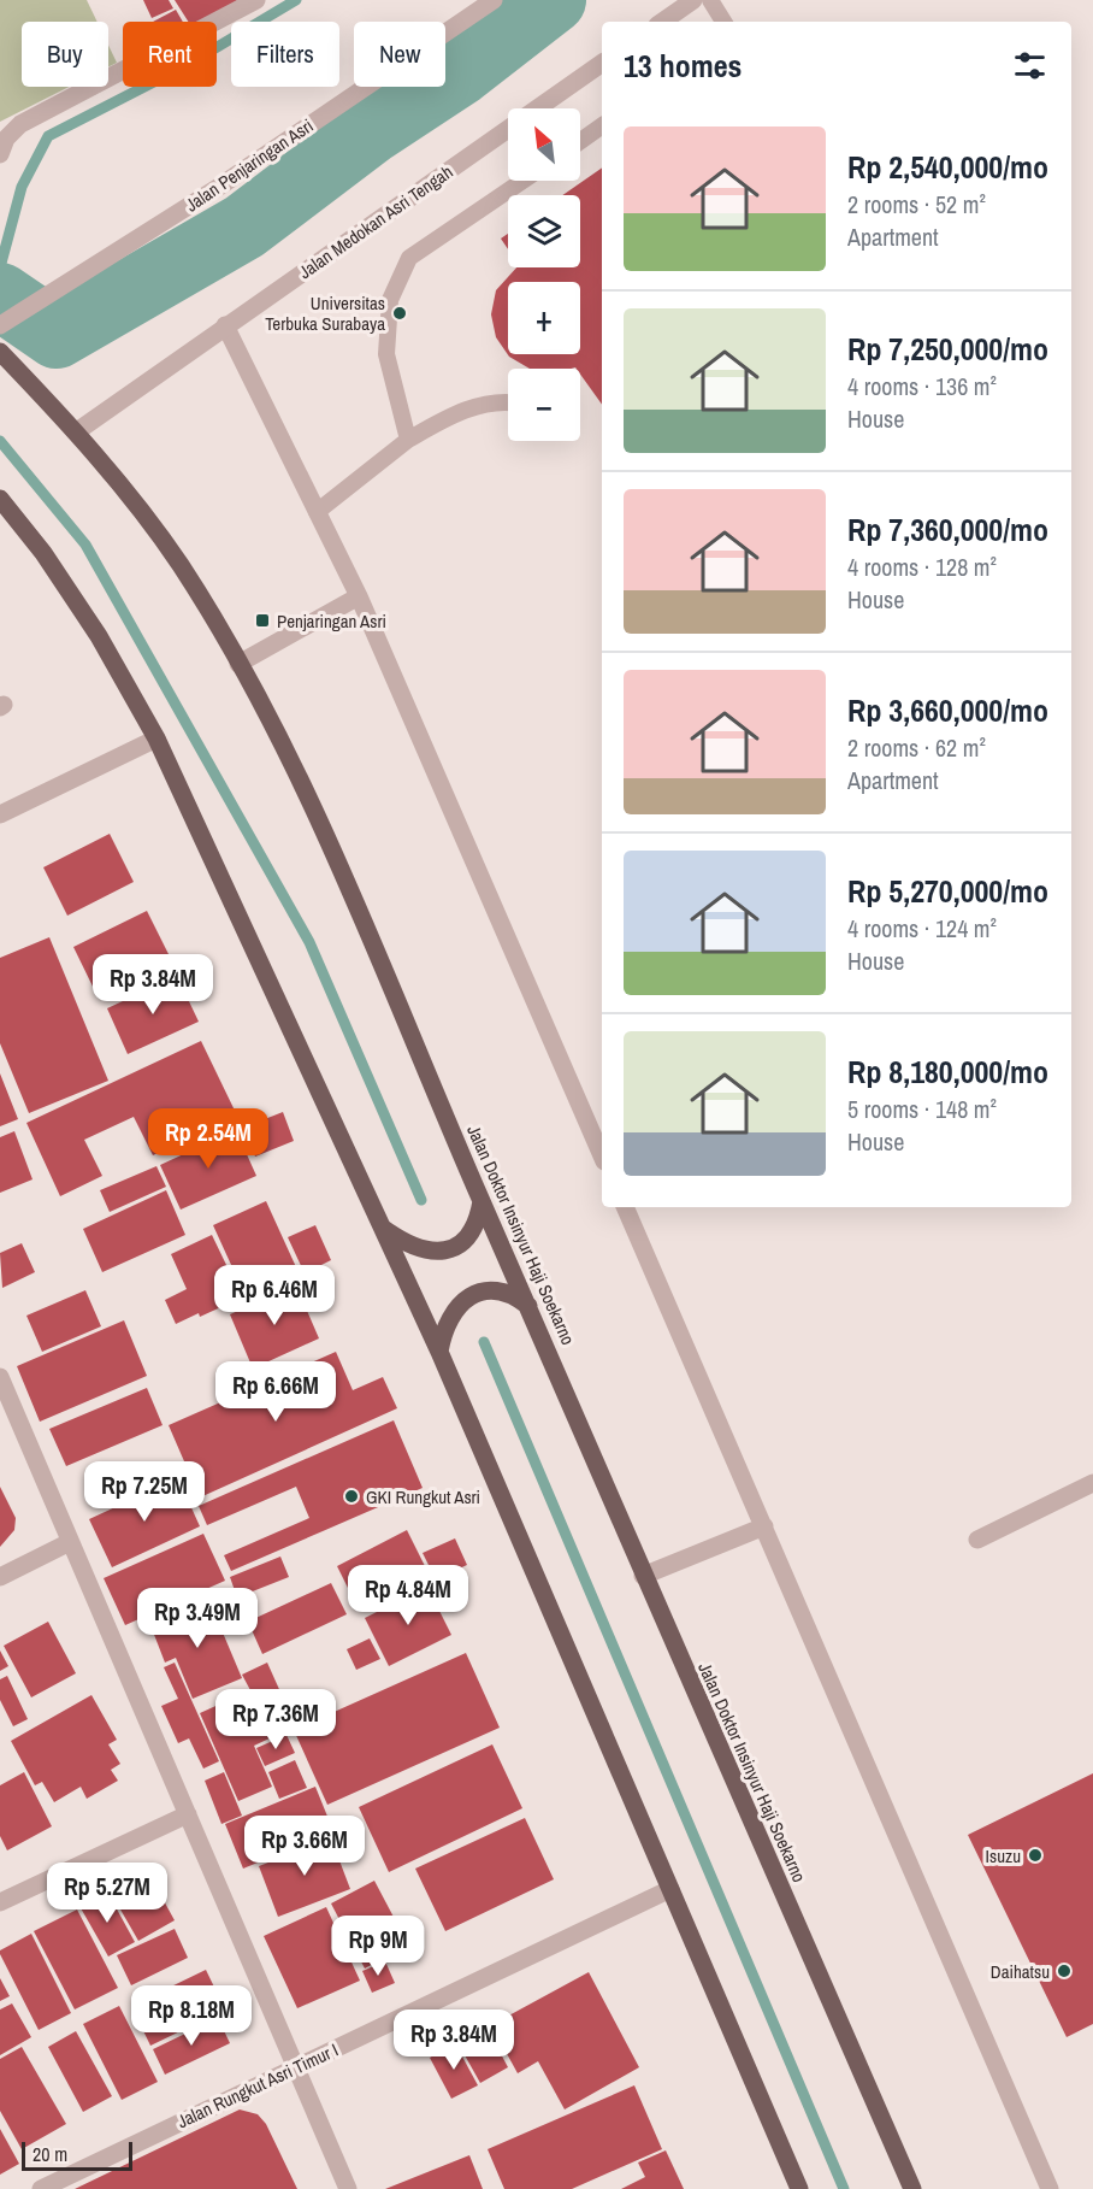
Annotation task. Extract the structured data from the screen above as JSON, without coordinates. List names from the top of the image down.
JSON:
{
  "streets": {
    "main road": ["Jalan Doktor Insinyur Haji Soekarno"],
    "street": ["Jalan Penjaringan Asri", "Jalan Medokan Asri Tengah", "Jalan Rungkut Asri Timur I"]
  },
  "crossings": [
    ["Jalan Medokan Asri Tengah", "Jalan Doktor Insinyur Haji Soekarno"]
  ],
  "places": {
    "other": [
      "Universitas Terbuka Surabaya",
      "GKI Rungkut Asri",
      "Isuzu",
      "Daihatsu"
    ],
    "transit": ["Penjaringan Asri"]
  },
  "scale_bar": "20 m",
  "north": "top left",
  "page": {
    "chip": [
      "Buy",
      "Rent",
      "Filters",
      "New"
    ],
    "heading": "13 homes",
    "map_buttons": ["+", "−"],
    "list": [
      {
        "name": "Rp 2,540,000/mo",
        "note": "2 rooms · 52 m² · Apartment"
      },
      {
        "name": "Rp 7,250,000/mo",
        "note": "4 rooms · 136 m² · House"
      },
      {
        "name": "Rp 7,360,000/mo",
        "note": "4 rooms · 128 m² · House"
      },
      {
        "name": "Rp 3,660,000/mo",
        "note": "2 rooms · 62 m² · Apartment"
      },
      {
        "name": "Rp 5,270,000/mo",
        "note": "4 rooms · 124 m² · House"
      },
      {
        "name": "Rp 8,180,000/mo",
        "note": "5 rooms · 148 m² · House"
      }
    ],
    "price": [
      "Rp 3.84M",
      "Rp 2.54M",
      "Rp 6.46M",
      "Rp 6.66M",
      "Rp 7.25M",
      "Rp 4.84M",
      "Rp 3.49M",
      "Rp 7.36M",
      "Rp 3.66M",
      "Rp 5.27M",
      "Rp 9M",
      "Rp 8.18M",
      "Rp 3.84M"
    ],
    "scale": "20 m"
  }
}
